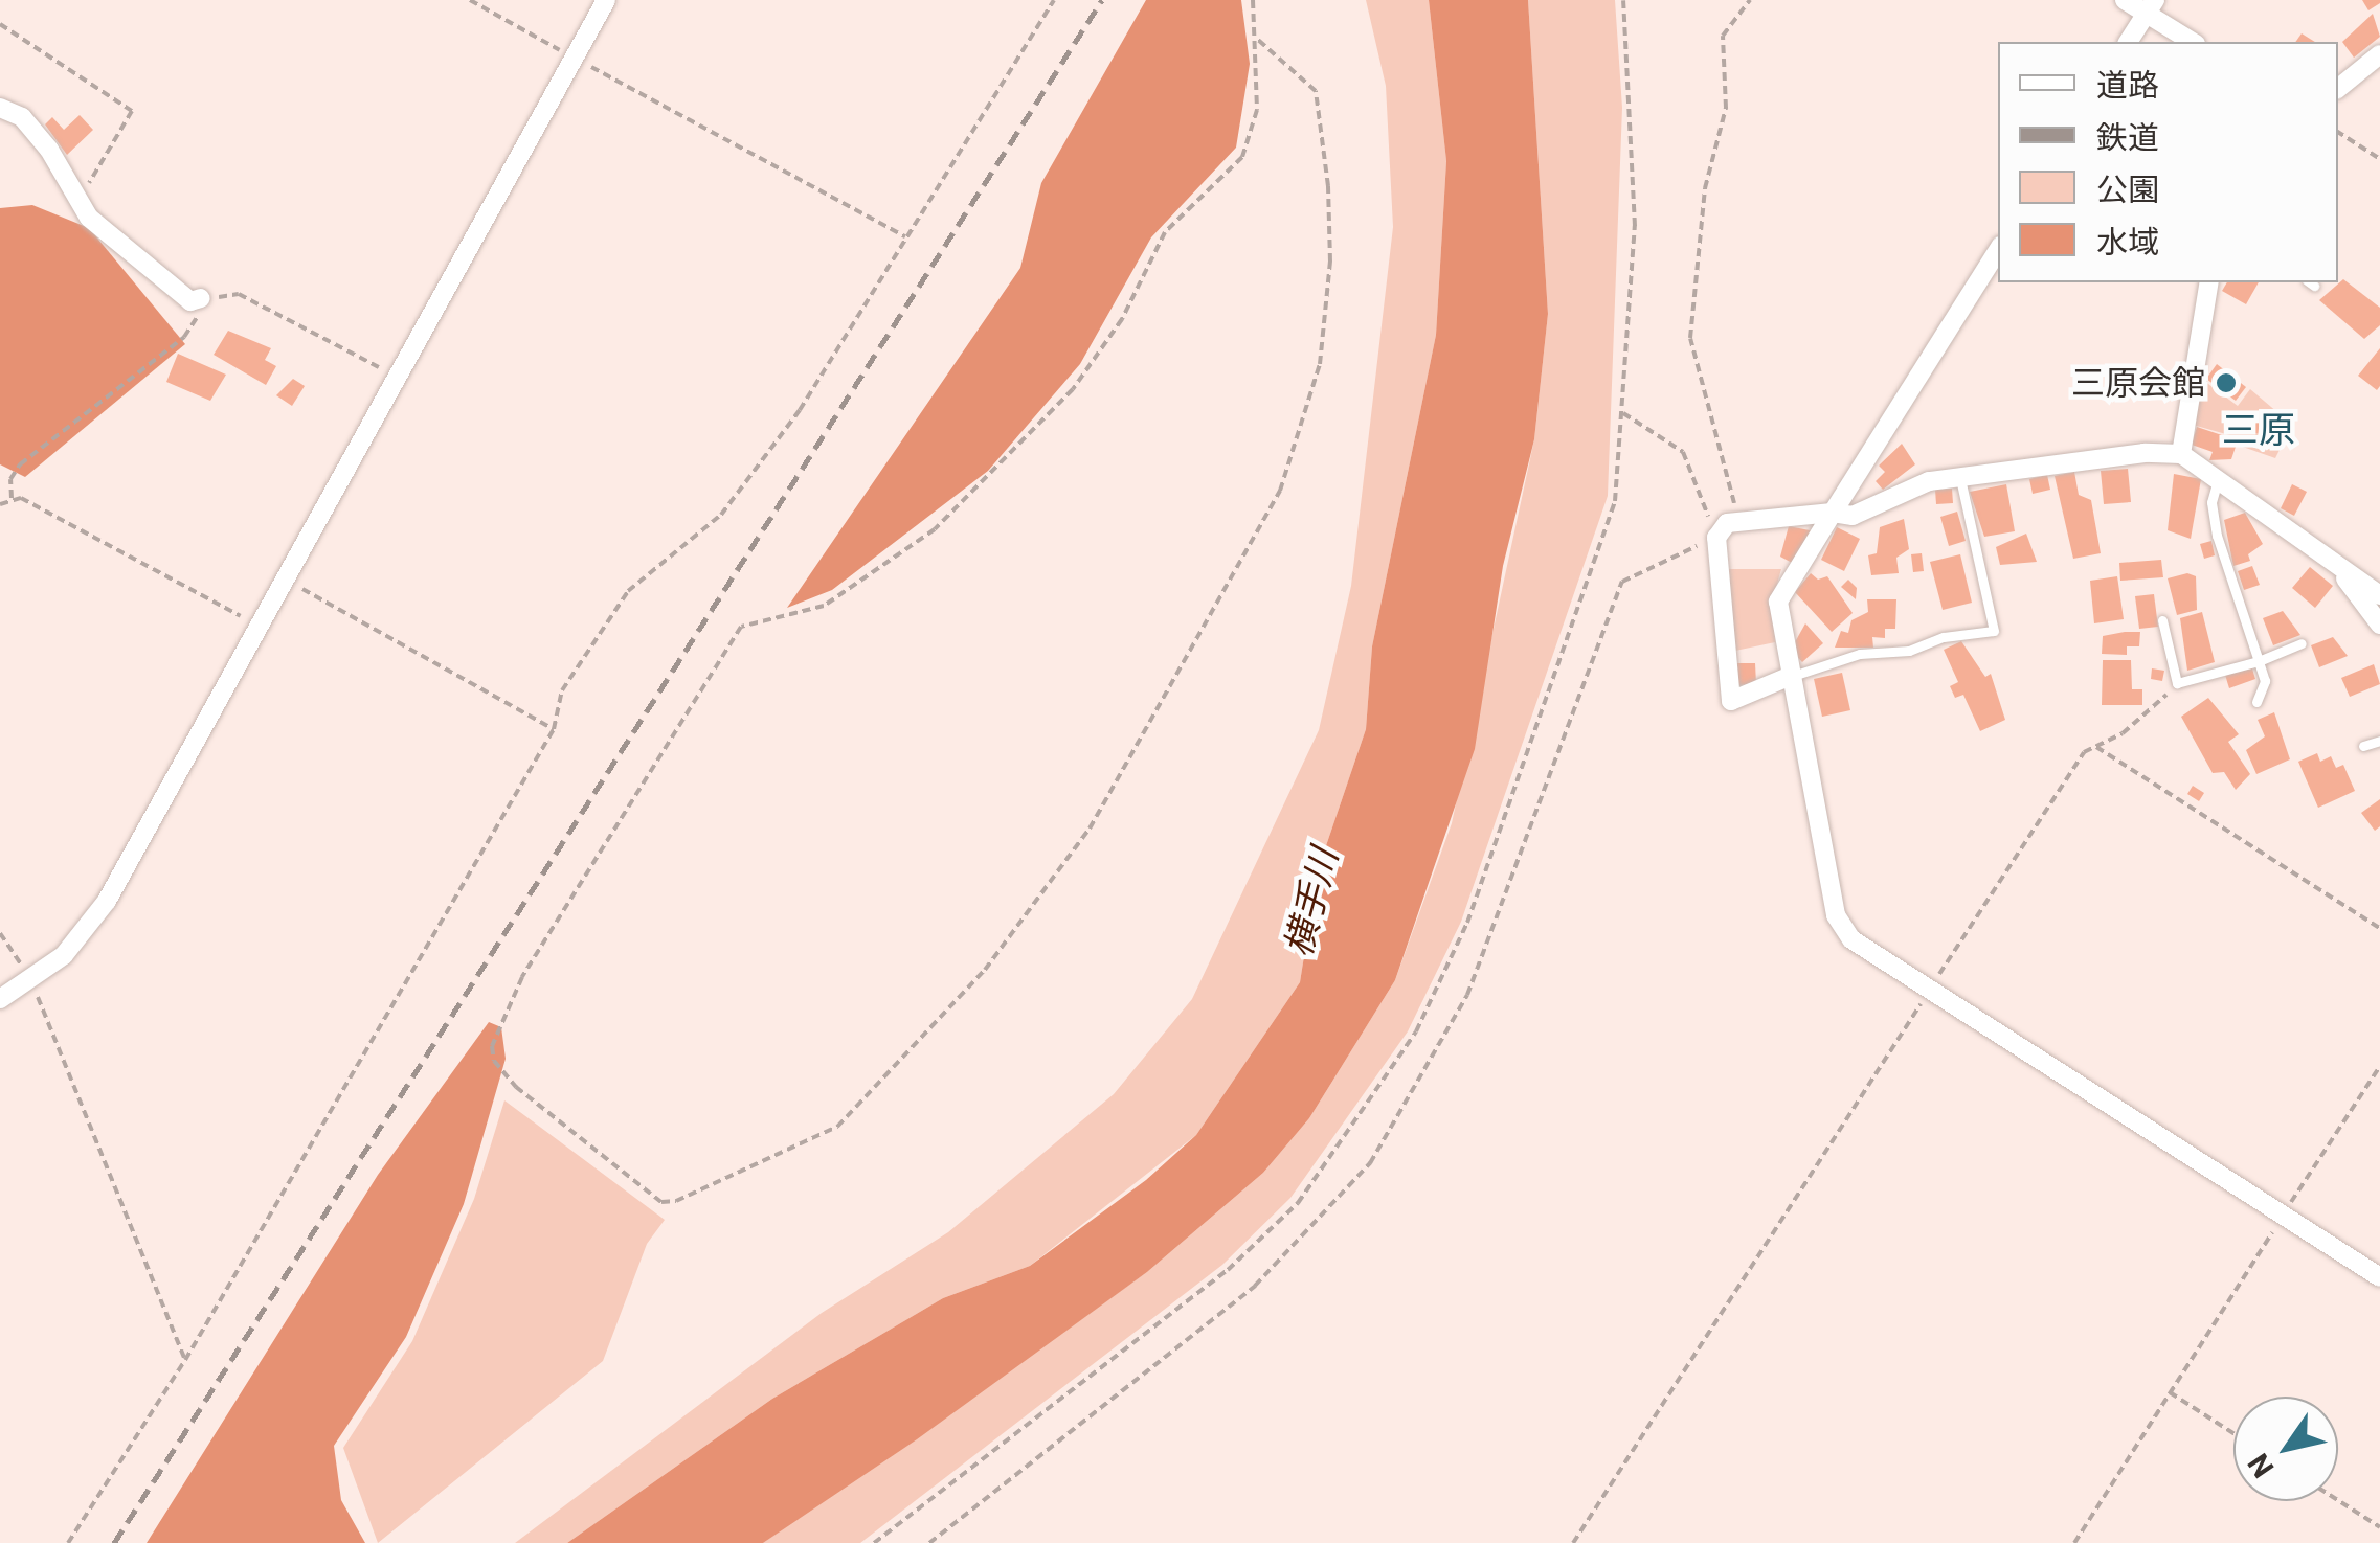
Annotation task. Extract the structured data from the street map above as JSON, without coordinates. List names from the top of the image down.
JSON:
{
  "districts": ["三原"],
  "water": ["横手川"],
  "places": ["三原会館"],
  "legend": [
    "道路",
    "鉄道",
    "公園",
    "水域"
  ],
  "north": "bottom left"
}
